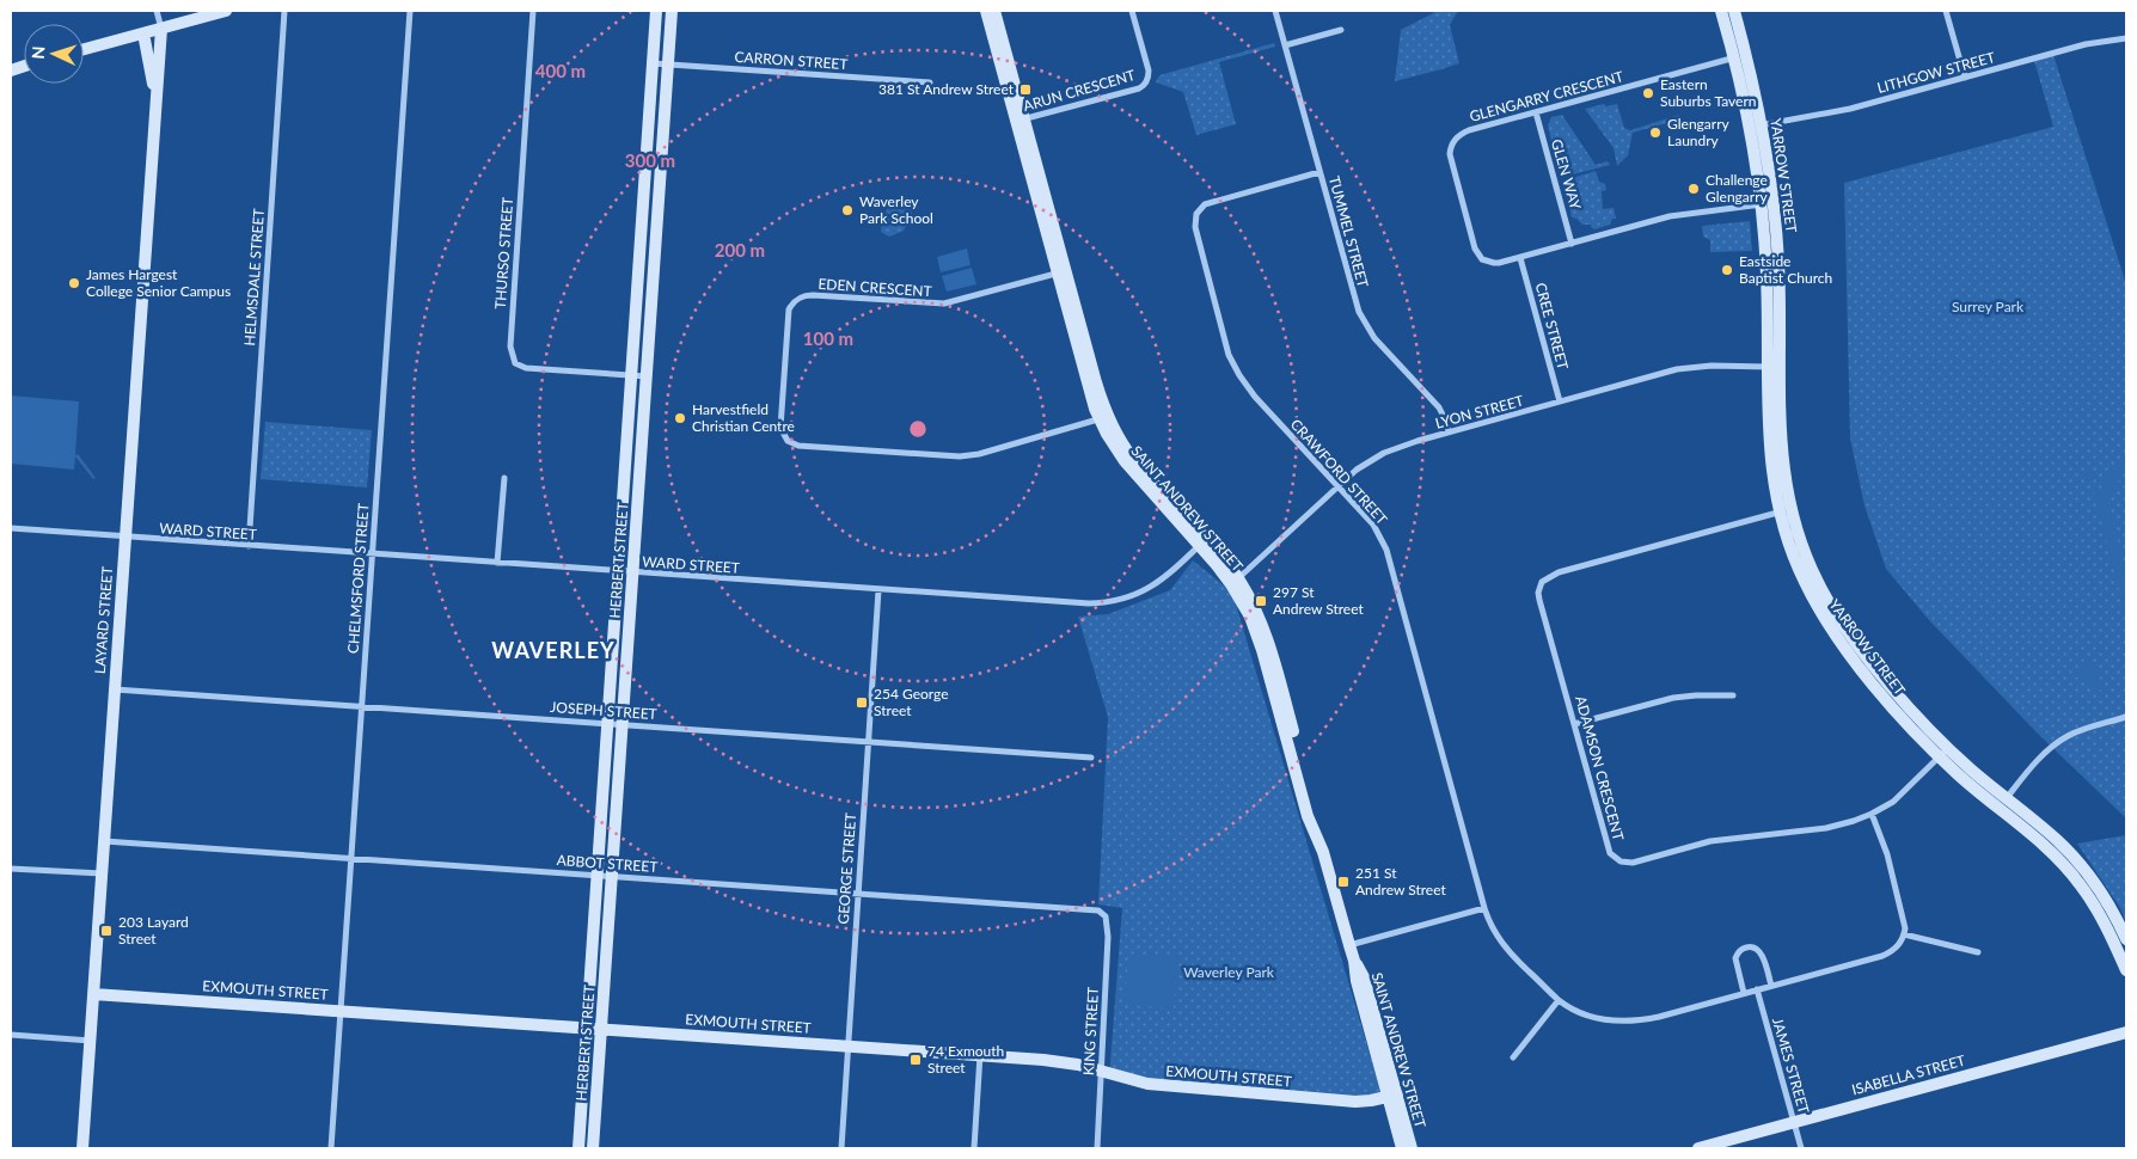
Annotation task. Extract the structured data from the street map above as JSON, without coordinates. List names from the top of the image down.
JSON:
{
  "streets": {
    "street": [
      "CARRON STREET",
      "LITHGOW STREET",
      "ARUN CRESCENT",
      "GLENGARRY CRESCENT",
      "GLEN WAY",
      "YARROW STREET",
      "TUMMEL STREET",
      "THURSO STREET",
      "HELMSDALE STREET",
      "EDEN CRESCENT",
      "CREE STREET",
      "LYON STREET",
      "CRAWFORD STREET",
      "SAINT ANDREW STREET",
      "WARD STREET",
      "HERBERT STREET",
      "CHELMSFORD STREET",
      "LAYARD STREET",
      "JOSEPH STREET",
      "ADAMSON CRESCENT",
      "ABBOT STREET",
      "GEORGE STREET",
      "EXMOUTH STREET",
      "KING STREET",
      "JAMES STREET",
      "ISABELLA STREET"
    ]
  },
  "crossings": [
    ["CARRON STREET", "HERBERT STREET"],
    ["LITHGOW STREET", "YARROW STREET"],
    ["ARUN CRESCENT", "SAINT ANDREW STREET"],
    ["GLENGARRY CRESCENT", "GLEN WAY"],
    ["GLENGARRY CRESCENT", "YARROW STREET"],
    ["GLENGARRY CRESCENT", "CREE STREET"],
    ["YARROW STREET", "LYON STREET"],
    ["YARROW STREET", "ADAMSON CRESCENT"],
    ["TUMMEL STREET", "LYON STREET"],
    ["TUMMEL STREET", "CRAWFORD STREET"],
    ["THURSO STREET", "HERBERT STREET"],
    ["HELMSDALE STREET", "WARD STREET"],
    ["EDEN CRESCENT", "SAINT ANDREW STREET"],
    ["CREE STREET", "LYON STREET"],
    ["LYON STREET", "CRAWFORD STREET"],
    ["LYON STREET", "SAINT ANDREW STREET"],
    ["CRAWFORD STREET", "JAMES STREET"],
    ["SAINT ANDREW STREET", "WARD STREET"],
    ["SAINT ANDREW STREET", "EXMOUTH STREET"],
    ["WARD STREET", "HERBERT STREET"],
    ["WARD STREET", "CHELMSFORD STREET"],
    ["WARD STREET", "LAYARD STREET"],
    ["WARD STREET", "GEORGE STREET"],
    ["HERBERT STREET", "JOSEPH STREET"],
    ["HERBERT STREET", "ABBOT STREET"],
    ["HERBERT STREET", "EXMOUTH STREET"],
    ["CHELMSFORD STREET", "JOSEPH STREET"],
    ["CHELMSFORD STREET", "ABBOT STREET"],
    ["CHELMSFORD STREET", "EXMOUTH STREET"],
    ["LAYARD STREET", "JOSEPH STREET"],
    ["LAYARD STREET", "ABBOT STREET"],
    ["LAYARD STREET", "EXMOUTH STREET"],
    ["JOSEPH STREET", "GEORGE STREET"],
    ["ABBOT STREET", "GEORGE STREET"],
    ["ABBOT STREET", "KING STREET"],
    ["GEORGE STREET", "EXMOUTH STREET"],
    ["EXMOUTH STREET", "KING STREET"],
    ["JAMES STREET", "ISABELLA STREET"]
  ],
  "districts": ["WAVERLEY"],
  "parks": ["Surrey Park", "Waverley Park"],
  "places": {
    "transit": [
      "381 St Andrew Street",
      "297 St Andrew Street",
      "254 George Street",
      "251 St Andrew Street",
      "203 Layard Street",
      "74 Exmouth Street"
    ],
    "other": [
      "Eastern Suburbs Tavern",
      "Glengarry Laundry",
      "Challenge Glengarry",
      "Waverley Park School",
      "Eastside Baptist Church",
      "James Hargest College Senior Campus",
      "Harvestfield Christian Centre"
    ]
  },
  "north": "left",
  "rings": [
    "400 m",
    "300 m",
    "200 m",
    "100 m"
  ]
}
